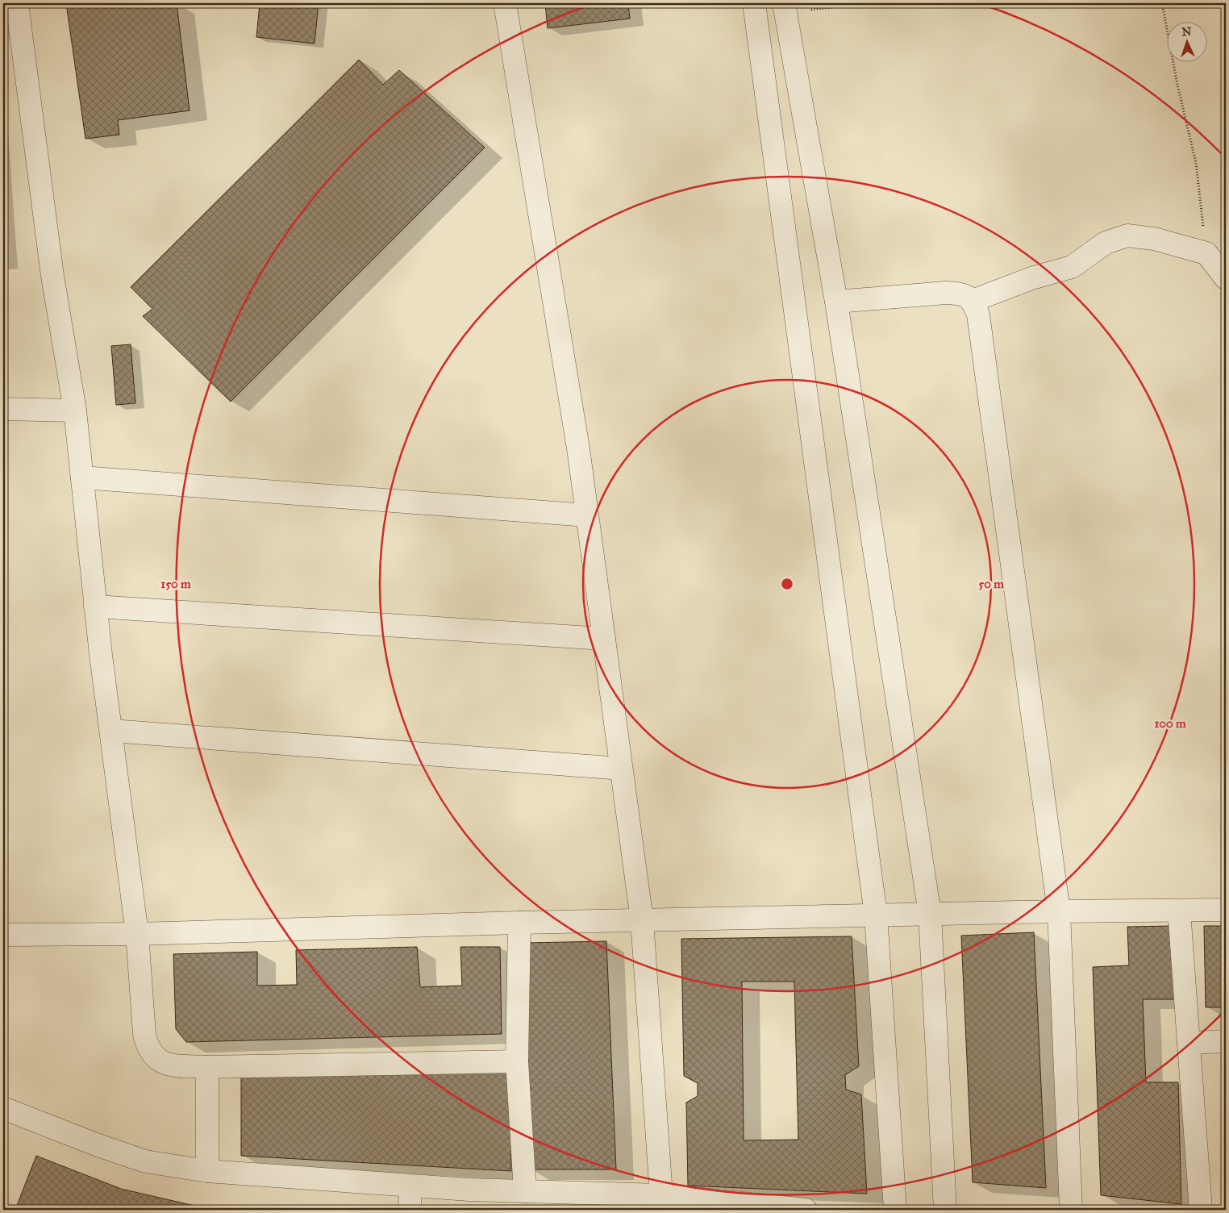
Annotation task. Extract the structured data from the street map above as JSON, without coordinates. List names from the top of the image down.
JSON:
{
  "north": "top",
  "rings": ["50 m", "150 m", "100 m"]
}
